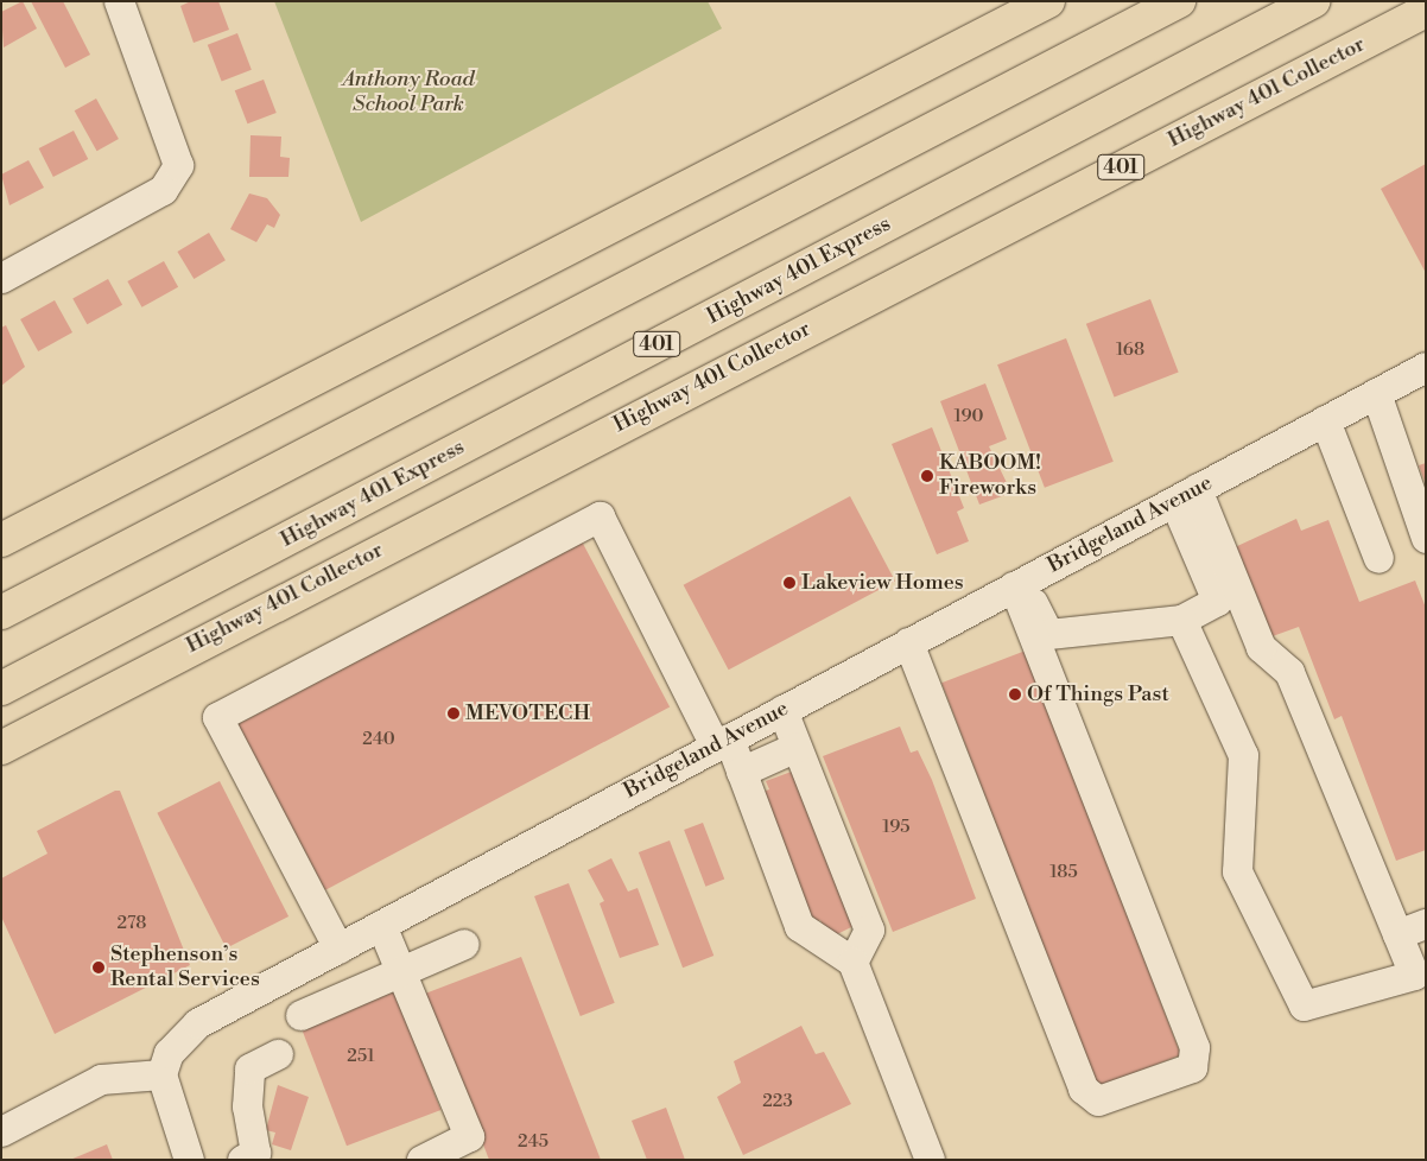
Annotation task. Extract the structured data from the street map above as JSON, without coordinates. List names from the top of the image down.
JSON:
{
  "streets": {
    "highway": ["Highway 401 Collector", "401", "Highway 401 Express"],
    "street": ["Bridgeland Avenue"]
  },
  "parks": ["Anthony Road School Park"],
  "places": [
    "KABOOM! Fireworks",
    "Lakeview Homes",
    "Of Things Past",
    "MEVOTECH",
    "Stephenson’s Rental Services"
  ],
  "house_numbers": [
    "168",
    "190",
    "240",
    "195",
    "185",
    "278",
    "251",
    "223",
    "245"
  ]
}
